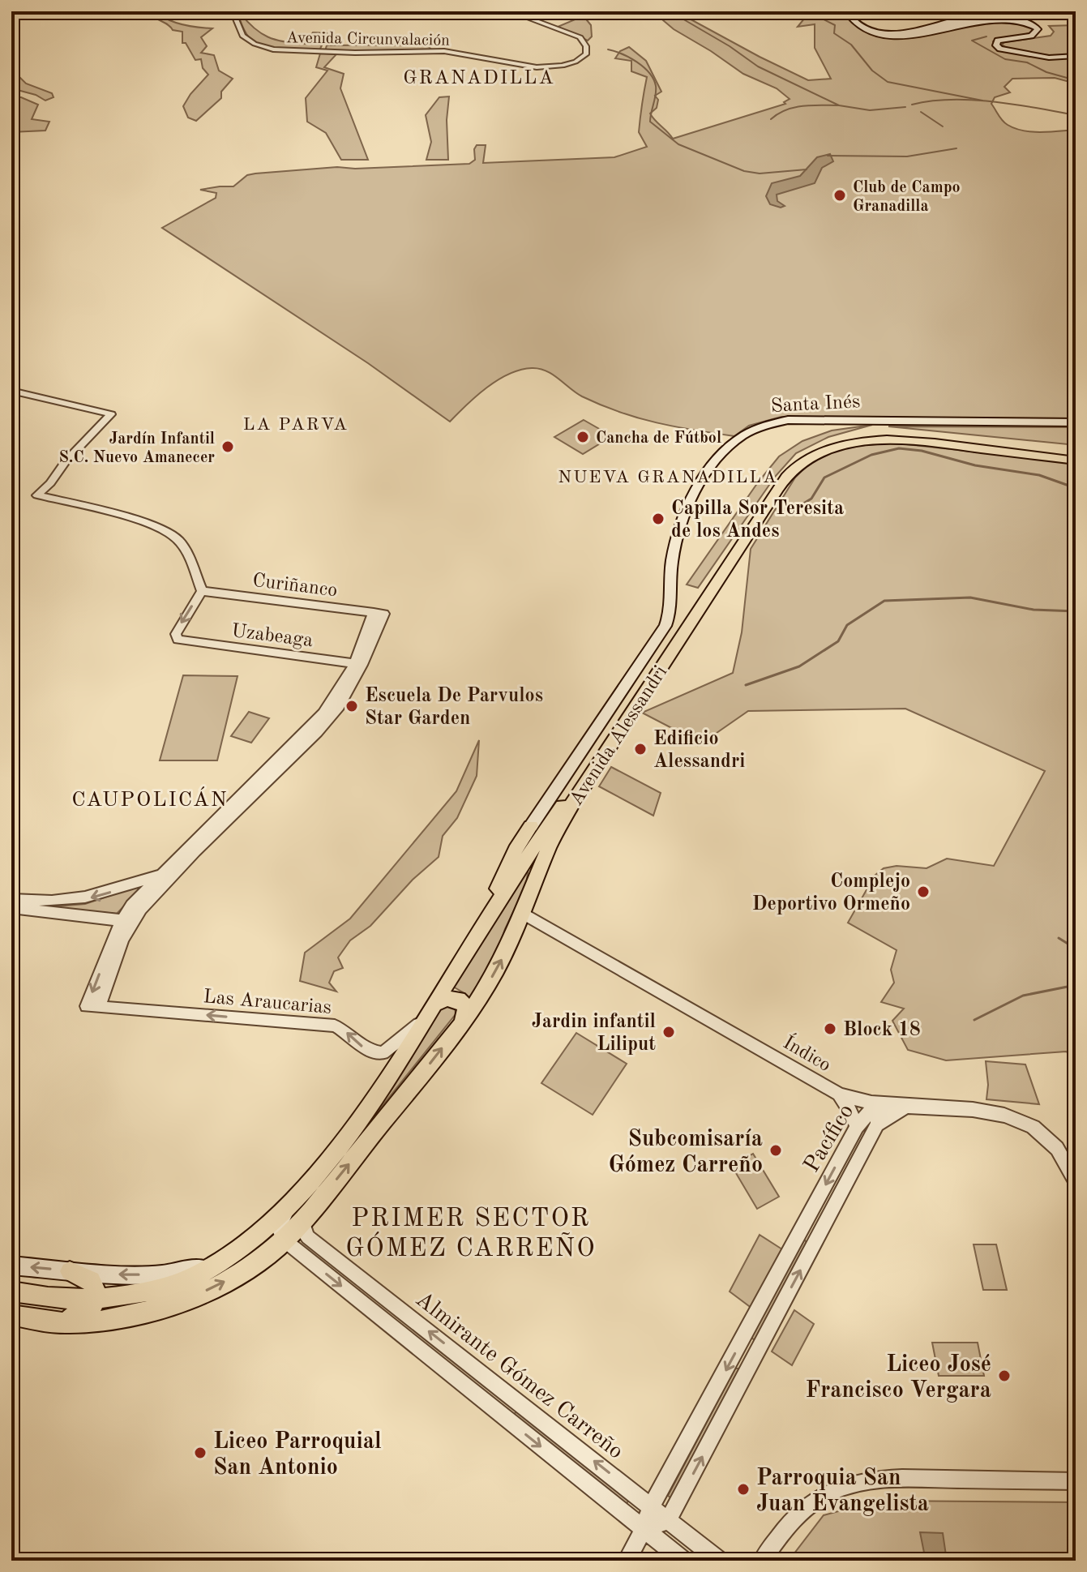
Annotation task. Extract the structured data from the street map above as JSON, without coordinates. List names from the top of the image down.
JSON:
{
  "streets": {
    "main road": ["Santa Inés", "Avenida Alessandri"],
    "street": [
      "Avenida Circunvalación",
      "Curiñanco",
      "Uzabeaga",
      "Las Araucarias",
      "Índico",
      "Pacífico",
      "Almirante Gómez Carreño"
    ]
  },
  "crossings": [
    ["Curiñanco", "Uzabeaga"],
    ["Avenida Alessandri", "Las Araucarias"],
    ["Avenida Alessandri", "Índico"],
    ["Avenida Alessandri", "Almirante Gómez Carreño"],
    ["Índico", "Pacífico"],
    ["Pacífico", "Almirante Gómez Carreño"]
  ],
  "districts": [
    "GRANADILLA",
    "LA PARVA",
    "NUEVA GRANADILLA",
    "CAUPOLICÁN",
    "PRIMER SECTOR GÓMEZ CARREÑO"
  ],
  "places": [
    "Club de Campo Granadilla",
    "Cancha de Fútbol",
    "Jardín Infantil S.C. Nuevo Amanecer",
    "Capilla Sor Teresita de los Andes",
    "Escuela De Parvulos Star Garden",
    "Edificio Alessandri",
    "Complejo Deportivo Ormeño",
    "Block 18",
    "Jardin infantil Liliput",
    "Subcomisaría Gómez Carreño",
    "Liceo José Francisco Vergara",
    "Liceo Parroquial San Antonio",
    "Parroquia San Juan Evangelista"
  ]
}
